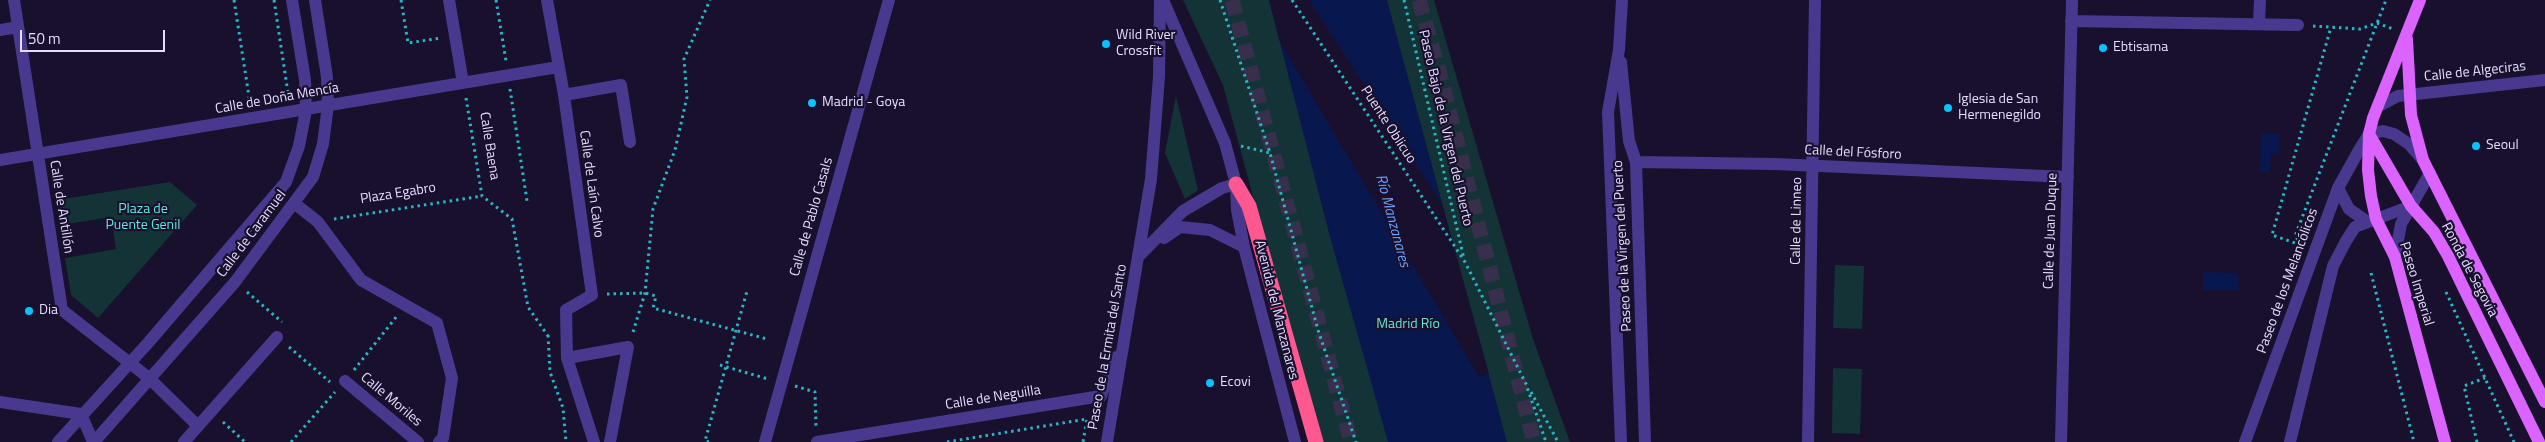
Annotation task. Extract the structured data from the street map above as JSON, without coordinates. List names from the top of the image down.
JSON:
{
  "streets": {
    "main road": ["Ronda de Segovia", "Paseo Imperial"],
    "street": [
      "Calle de Algeciras",
      "Calle de Doña Mencía",
      "Calle del Fósforo",
      "Calle de Laín Calvo",
      "Calle de Antillón",
      "Calle de Pablo Casals",
      "Calle de Linneo",
      "Calle de Juan Duque",
      "Calle de Caramuel",
      "Paseo de la Virgen del Puerto",
      "Paseo de los Melancólicos",
      "Avenida del Manzanares",
      "Paseo de la Ermita del Santo",
      "Calle de Neguilla",
      "Calle Moriles"
    ],
    "path": [
      "Puente Oblicuo",
      "Paseo Bajo de la Virgen del Puerto",
      "Calle Baena",
      "Plaza Egabro"
    ]
  },
  "crossings": [
    ["Calle de Algeciras", "Ronda de Segovia"],
    ["Calle de Doña Mencía", "Calle Baena"],
    ["Calle de Doña Mencía", "Calle de Laín Calvo"],
    ["Calle de Doña Mencía", "Calle de Antillón"],
    ["Calle de Doña Mencía", "Calle de Caramuel"],
    ["Puente Oblicuo", "Paseo Bajo de la Virgen del Puerto"],
    ["Calle Baena", "Plaza Egabro"],
    ["Calle del Fósforo", "Calle de Linneo"],
    ["Calle del Fósforo", "Calle de Juan Duque"],
    ["Calle del Fósforo", "Paseo de la Virgen del Puerto"],
    ["Calle de Antillón", "Calle de Caramuel"],
    ["Ronda de Segovia", "Paseo de los Melancólicos"],
    ["Ronda de Segovia", "Paseo Imperial"],
    ["Paseo de los Melancólicos", "Paseo Imperial"],
    ["Avenida del Manzanares", "Paseo de la Ermita del Santo"],
    ["Paseo de la Ermita del Santo", "Calle de Neguilla"]
  ],
  "water": ["Río Manzanares"],
  "parks": ["Plaza de Puente Genil", "Madrid Río"],
  "places": [
    "Wild River Crossfit",
    "Ebtisama",
    "Madrid - Goya",
    "Iglesia de San Hermenegildo",
    "Seoul",
    "Dia",
    "Ecovi"
  ],
  "scale_bar": "50 m"
}
